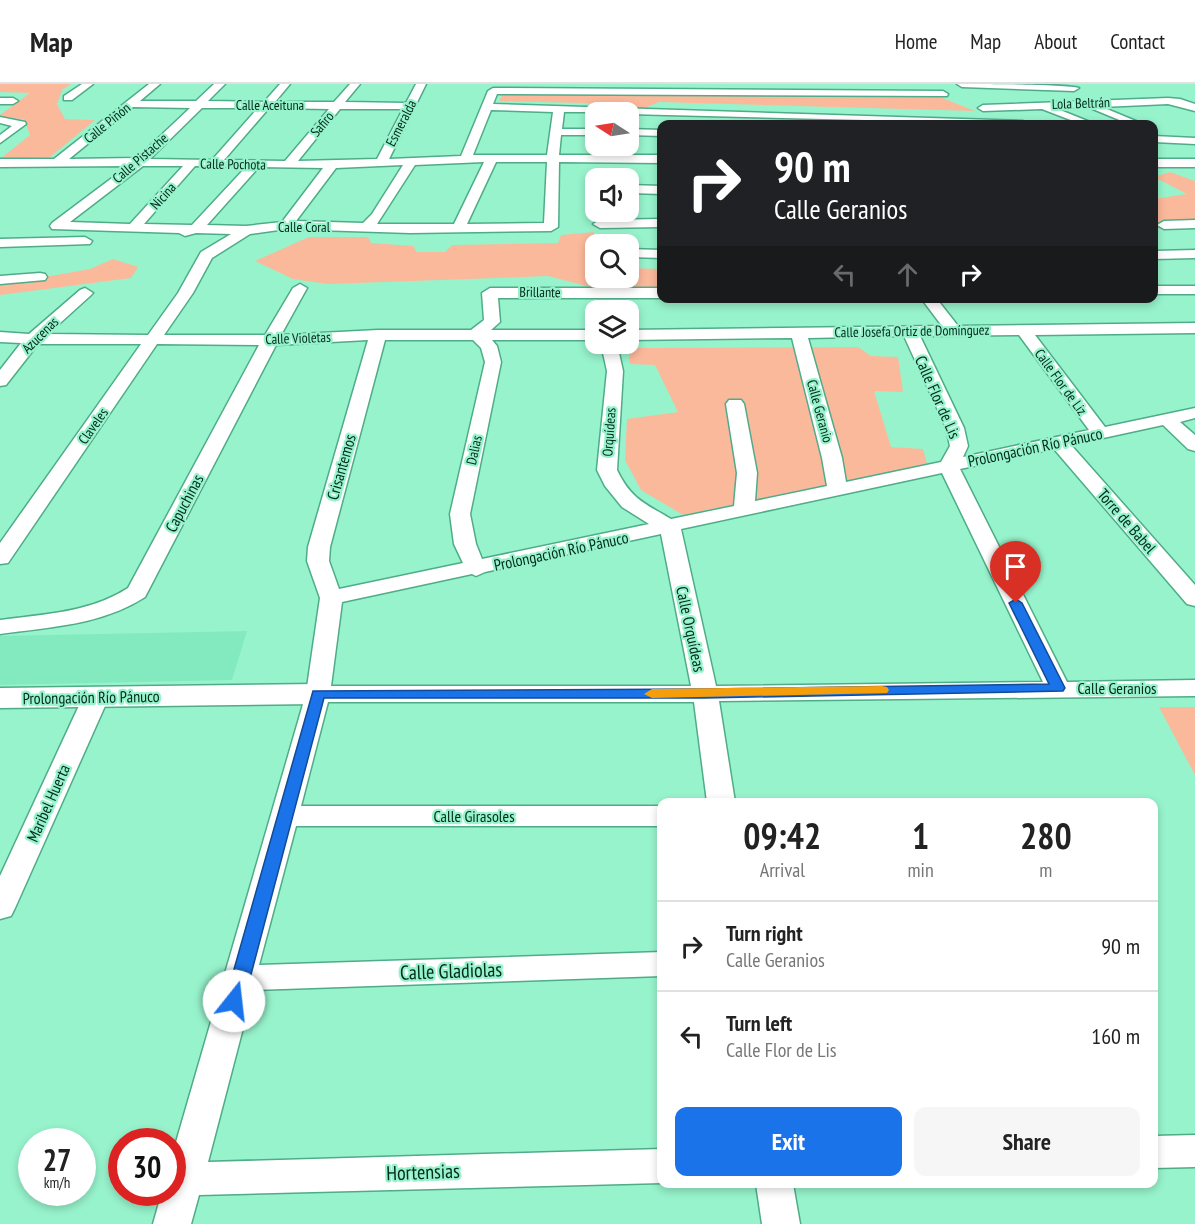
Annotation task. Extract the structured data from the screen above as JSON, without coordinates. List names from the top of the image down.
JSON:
{
  "streets": {
    "street": [
      "Lola Beltrán",
      "Calle Aceituna",
      "Calle Piñón",
      "Esmeralda",
      "Safiro",
      "Calle Pistache",
      "Calle Pochota",
      "Nicina",
      "Calle Coral",
      "Brillante",
      "Calle Josefa Ortiz de Domínguez",
      "Azucenas",
      "Calle Violetas",
      "Calle Flor de Liz",
      "Calle Flor de Lis",
      "Calle Geranio",
      "Claveles",
      "Orquídeas",
      "Prolongación Río Pánuco",
      "Dalias",
      "Crisantemos",
      "Capuchinas",
      "Torre de Babel",
      "Calle Orquídeas",
      "Calle Geranios",
      "Maribel Huerta",
      "Calle Girasoles",
      "Calle Gladiolas",
      "Hortensias"
    ]
  },
  "crossings": [
    ["Calle Aceituna", "Calle Piñón"],
    ["Calle Aceituna", "Esmeralda"],
    ["Calle Aceituna", "Safiro"],
    ["Calle Aceituna", "Calle Pistache"],
    ["Calle Piñón", "Calle Pochota"],
    ["Esmeralda", "Calle Pochota"],
    ["Safiro", "Calle Pochota"],
    ["Calle Pistache", "Calle Pochota"],
    ["Calle Pistache", "Calle Coral"],
    ["Calle Pochota", "Nicina"],
    ["Calle Pochota", "Calle Coral"],
    ["Nicina", "Calle Coral"],
    ["Calle Coral", "Claveles"],
    ["Brillante", "Calle Violetas"],
    ["Brillante", "Dalias"],
    ["Calle Josefa Ortiz de Domínguez", "Calle Flor de Liz"],
    ["Calle Josefa Ortiz de Domínguez", "Calle Flor de Lis"],
    ["Calle Josefa Ortiz de Domínguez", "Calle Geranio"],
    ["Azucenas", "Calle Violetas"],
    ["Calle Violetas", "Claveles"],
    ["Calle Violetas", "Dalias"],
    ["Calle Violetas", "Crisantemos"],
    ["Calle Violetas", "Capuchinas"],
    ["Calle Flor de Liz", "Prolongación Río Pánuco"],
    ["Calle Flor de Lis", "Prolongación Río Pánuco"],
    ["Calle Flor de Lis", "Calle Geranios"],
    ["Calle Geranio", "Prolongación Río Pánuco"],
    ["Orquídeas", "Prolongación Río Pánuco"],
    ["Orquídeas", "Calle Orquídeas"],
    ["Prolongación Río Pánuco", "Dalias"],
    ["Prolongación Río Pánuco", "Crisantemos"],
    ["Prolongación Río Pánuco", "Torre de Babel"],
    ["Prolongación Río Pánuco", "Calle Orquídeas"],
    ["Prolongación Río Pánuco", "Calle Geranios"],
    ["Prolongación Río Pánuco", "Maribel Huerta"],
    ["Calle Orquídeas", "Calle Geranios"]
  ],
  "north": "left",
  "page": {
    "header": "Map",
    "nav": [
      "Home",
      "Map",
      "About",
      "Contact"
    ],
    "turn": ["90 m", "Calle Geranios"],
    "eta": [
      "09:42",
      "Arrival",
      "1",
      "min",
      "280",
      "m"
    ],
    "list": [
      {
        "name": "Turn right",
        "note": "Calle Geranios",
        "value": "90 m"
      },
      {
        "name": "Turn left",
        "note": "Calle Flor de Lis",
        "value": "160 m"
      }
    ],
    "buttons": ["Exit", "Share"],
    "speed": "27 km/h",
    "limit": "30"
  }
}
